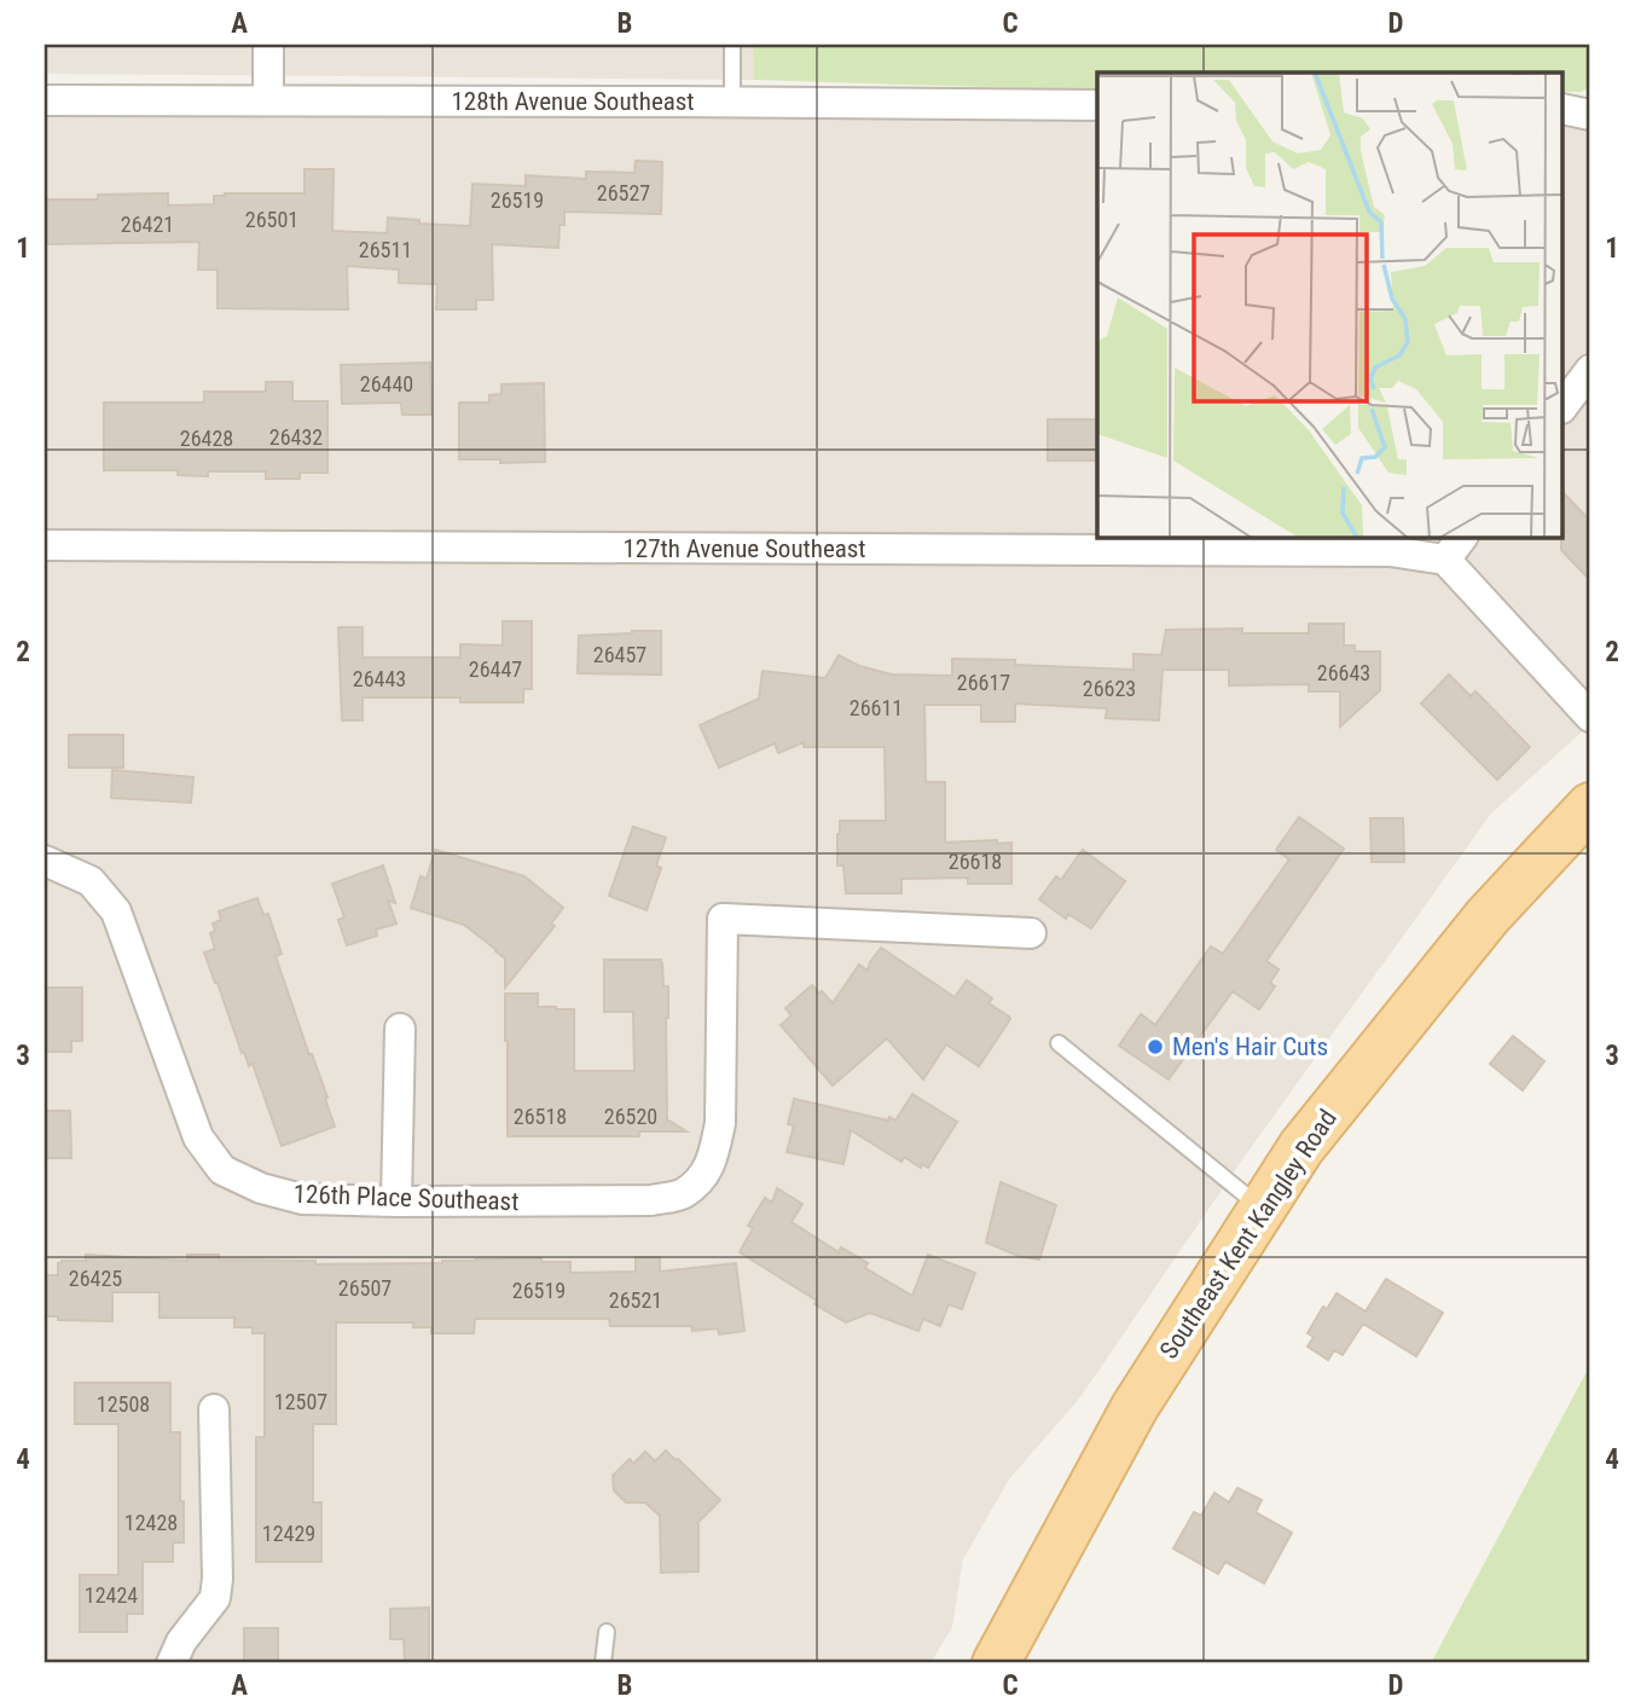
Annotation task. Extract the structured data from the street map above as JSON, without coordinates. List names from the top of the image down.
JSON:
{
  "streets": {
    "main road": ["Southeast Kent Kangley Road"],
    "street": ["128th Avenue Southeast", "127th Avenue Southeast", "126th Place Southeast"]
  },
  "places": ["Men's Hair Cuts"],
  "house_numbers": [
    "26527",
    "26519",
    "26501",
    "26421",
    "26511",
    "26440",
    "26432",
    "26428",
    "26457",
    "26447",
    "26643",
    "26443",
    "26617",
    "26623",
    "26611",
    "26618",
    "26518",
    "26520",
    "26425",
    "26507",
    "26519",
    "26521",
    "12507",
    "12508",
    "12428",
    "12429",
    "12424"
  ],
  "grid": {
    "columns": [
      "A",
      "B",
      "C",
      "D"
    ],
    "rows": [
      "1",
      "2",
      "3",
      "4"
    ]
  }
}
